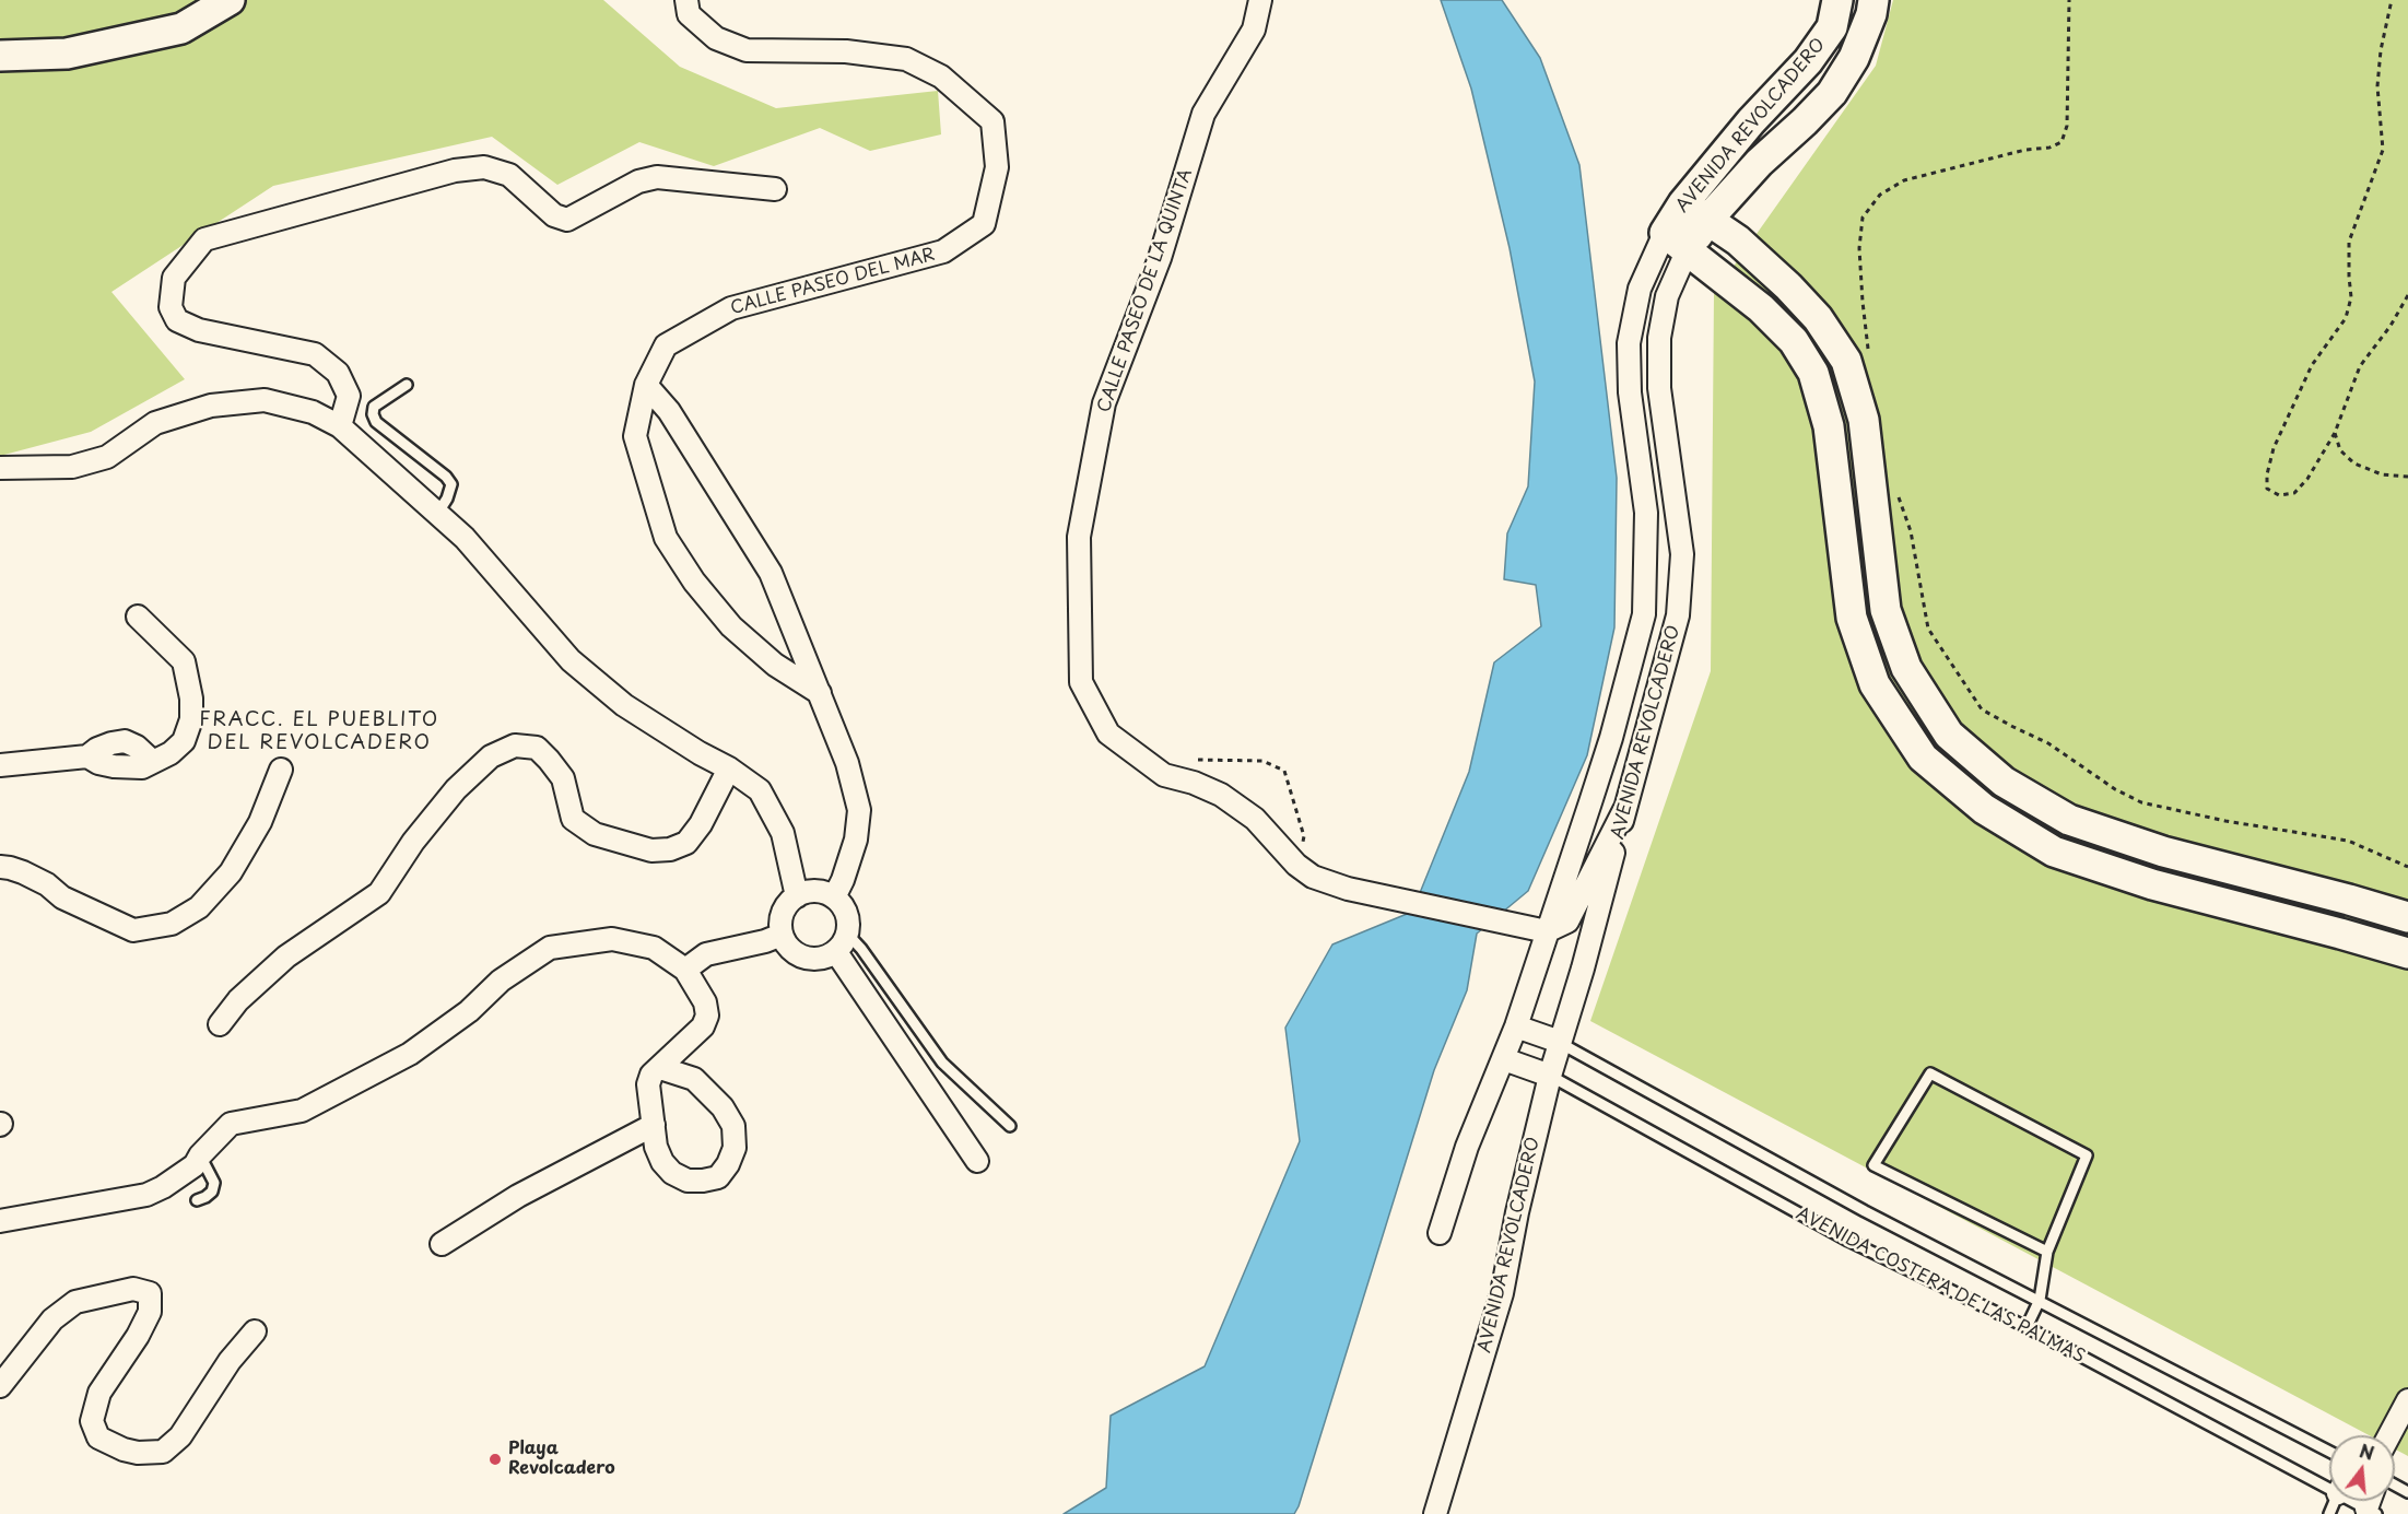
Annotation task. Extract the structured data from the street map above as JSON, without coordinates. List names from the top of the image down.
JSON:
{
  "streets": {
    "main road": ["AVENIDA REVOLCADERO"],
    "street": ["CALLE PASEO DEL MAR", "CALLE PASEO DE LA QUINTA", "AVENIDA COSTERA DE LAS PALMAS"]
  },
  "crossings": [
    ["AVENIDA REVOLCADERO", "AVENIDA COSTERA DE LAS PALMAS"]
  ],
  "districts": ["FRACC. EL PUEBLITO DEL REVOLCADERO"],
  "places": ["Playa Revolcadero"],
  "north": "top"
}
